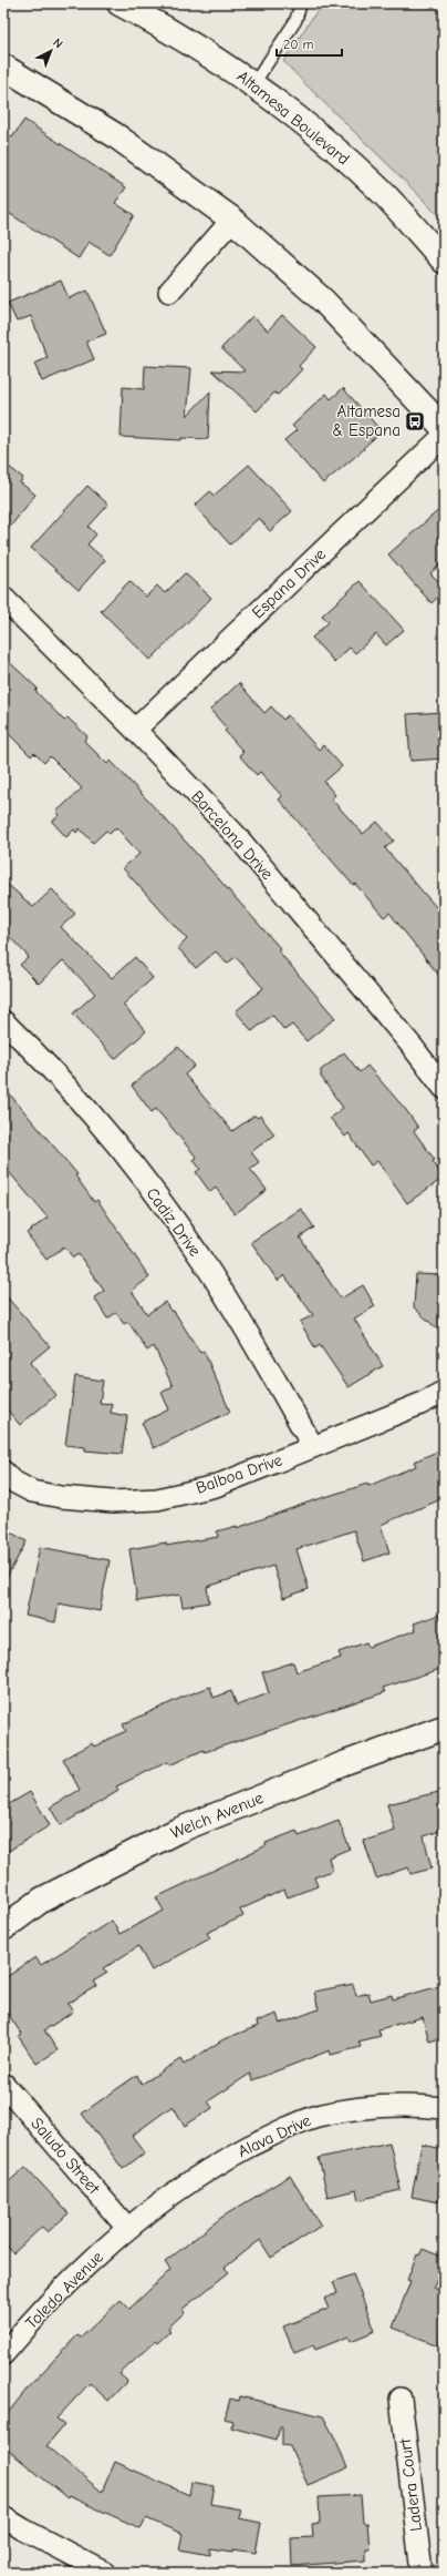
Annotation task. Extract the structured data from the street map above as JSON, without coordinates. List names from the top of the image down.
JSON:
{
  "streets": {
    "main road": ["Altamesa Boulevard", "Welch Avenue"],
    "street": [
      "Espana Drive",
      "Barcelona Drive",
      "Cadiz Drive",
      "Balboa Drive",
      "Alava Drive",
      "Saludo Street",
      "Toledo Avenue",
      "Ladera Court"
    ]
  },
  "crossings": [
    ["Espana Drive", "Barcelona Drive"],
    ["Cadiz Drive", "Balboa Drive"],
    ["Alava Drive", "Saludo Street"],
    ["Alava Drive", "Toledo Avenue"],
    ["Saludo Street", "Toledo Avenue"]
  ],
  "places": {
    "bus stop": ["Altamesa & Espana"]
  },
  "scale_bar": "20 m",
  "north": "top right"
}
